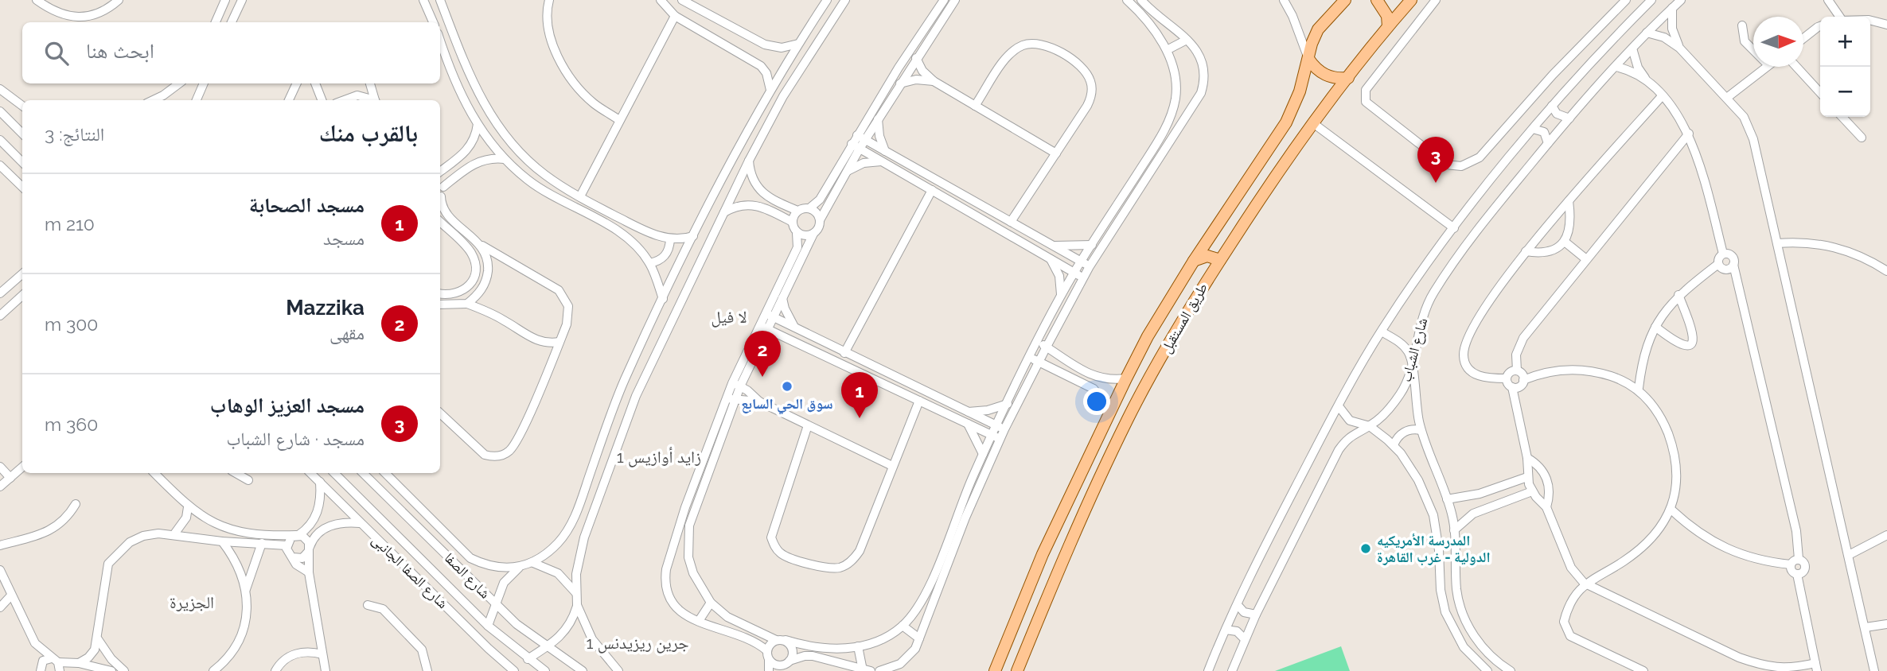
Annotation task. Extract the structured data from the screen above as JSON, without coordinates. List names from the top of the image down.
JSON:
{
  "streets": {
    "main road": ["طريق المستقبل"],
    "street": ["شارع الشباب", "شارع الصفا الجانبى", "شارع الصفا"]
  },
  "districts": [
    "لا فيل",
    "زايد أوازيس 1",
    "الجزيرة",
    "جرين ريزيدنس 1"
  ],
  "places": ["سوق الحي السابع", "المدرسة الأمريكيه الدولية - غرب القاهرة"],
  "north": "right",
  "page": {
    "map_buttons": ["+", "−"],
    "search": "ابحث هنا",
    "heading": ["بالقرب منك", "النتائج: 3"],
    "pins": ["3", "2", "1"],
    "list": [
      {
        "mark": "1",
        "name": "مسجد الصحابة",
        "note": "مسجد",
        "value": "210 m"
      },
      {
        "mark": "2",
        "name": "Mazzika",
        "note": "مقهى",
        "value": "300 m"
      },
      {
        "mark": "3",
        "name": "مسجد العزيز الوهاب",
        "note": "مسجد · شارع الشباب",
        "value": "360 m"
      }
    ]
  }
}
